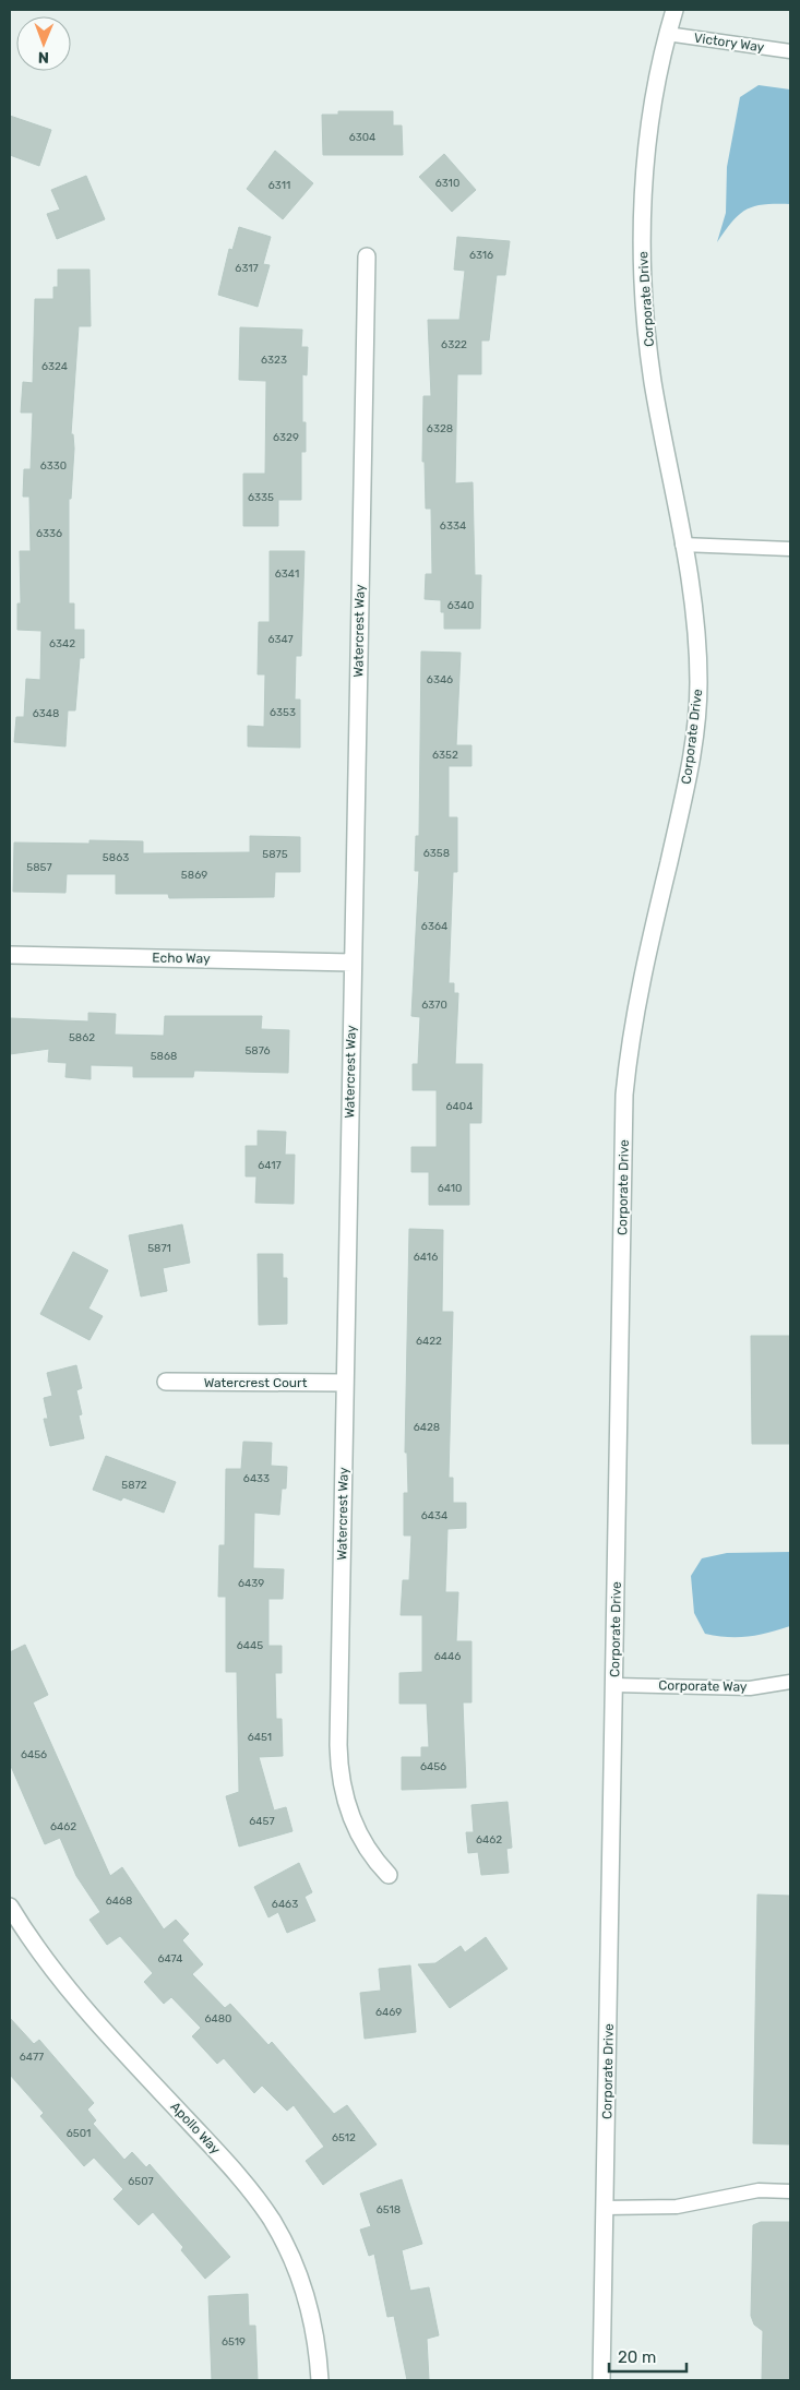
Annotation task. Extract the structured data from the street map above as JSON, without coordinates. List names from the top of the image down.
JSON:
{
  "streets": {
    "street": [
      "Corporate Drive",
      "Watercrest Way",
      "Echo Way",
      "Watercrest Court",
      "Apollo Way"
    ],
    "lane": ["Victory Way", "Corporate Way"]
  },
  "crossings": [
    ["Victory Way", "Corporate Drive"],
    ["Corporate Drive", "Corporate Way"],
    ["Watercrest Way", "Echo Way"],
    ["Watercrest Way", "Watercrest Court"]
  ],
  "house_numbers": [
    "6304",
    "6310",
    "6311",
    "6316",
    "6317",
    "6322",
    "6323",
    "6324",
    "6328",
    "6329",
    "6330",
    "6335",
    "6334",
    "6336",
    "6341",
    "6340",
    "6347",
    "6342",
    "6346",
    "6353",
    "6348",
    "6352",
    "6358",
    "5875",
    "5863",
    "5857",
    "5869",
    "6364",
    "6370",
    "5862",
    "5876",
    "5868",
    "6404",
    "6417",
    "6410",
    "5871",
    "6416",
    "6422",
    "6428",
    "6433",
    "5872",
    "6434",
    "6439",
    "6445",
    "6446",
    "6451",
    "6456",
    "6456",
    "6457",
    "6462",
    "6462",
    "6468",
    "6463",
    "6474",
    "6469",
    "6480",
    "6477",
    "6501",
    "6512",
    "6507",
    "6518",
    "6519"
  ],
  "scale_bar": "20 m",
  "north": "bottom"
}
